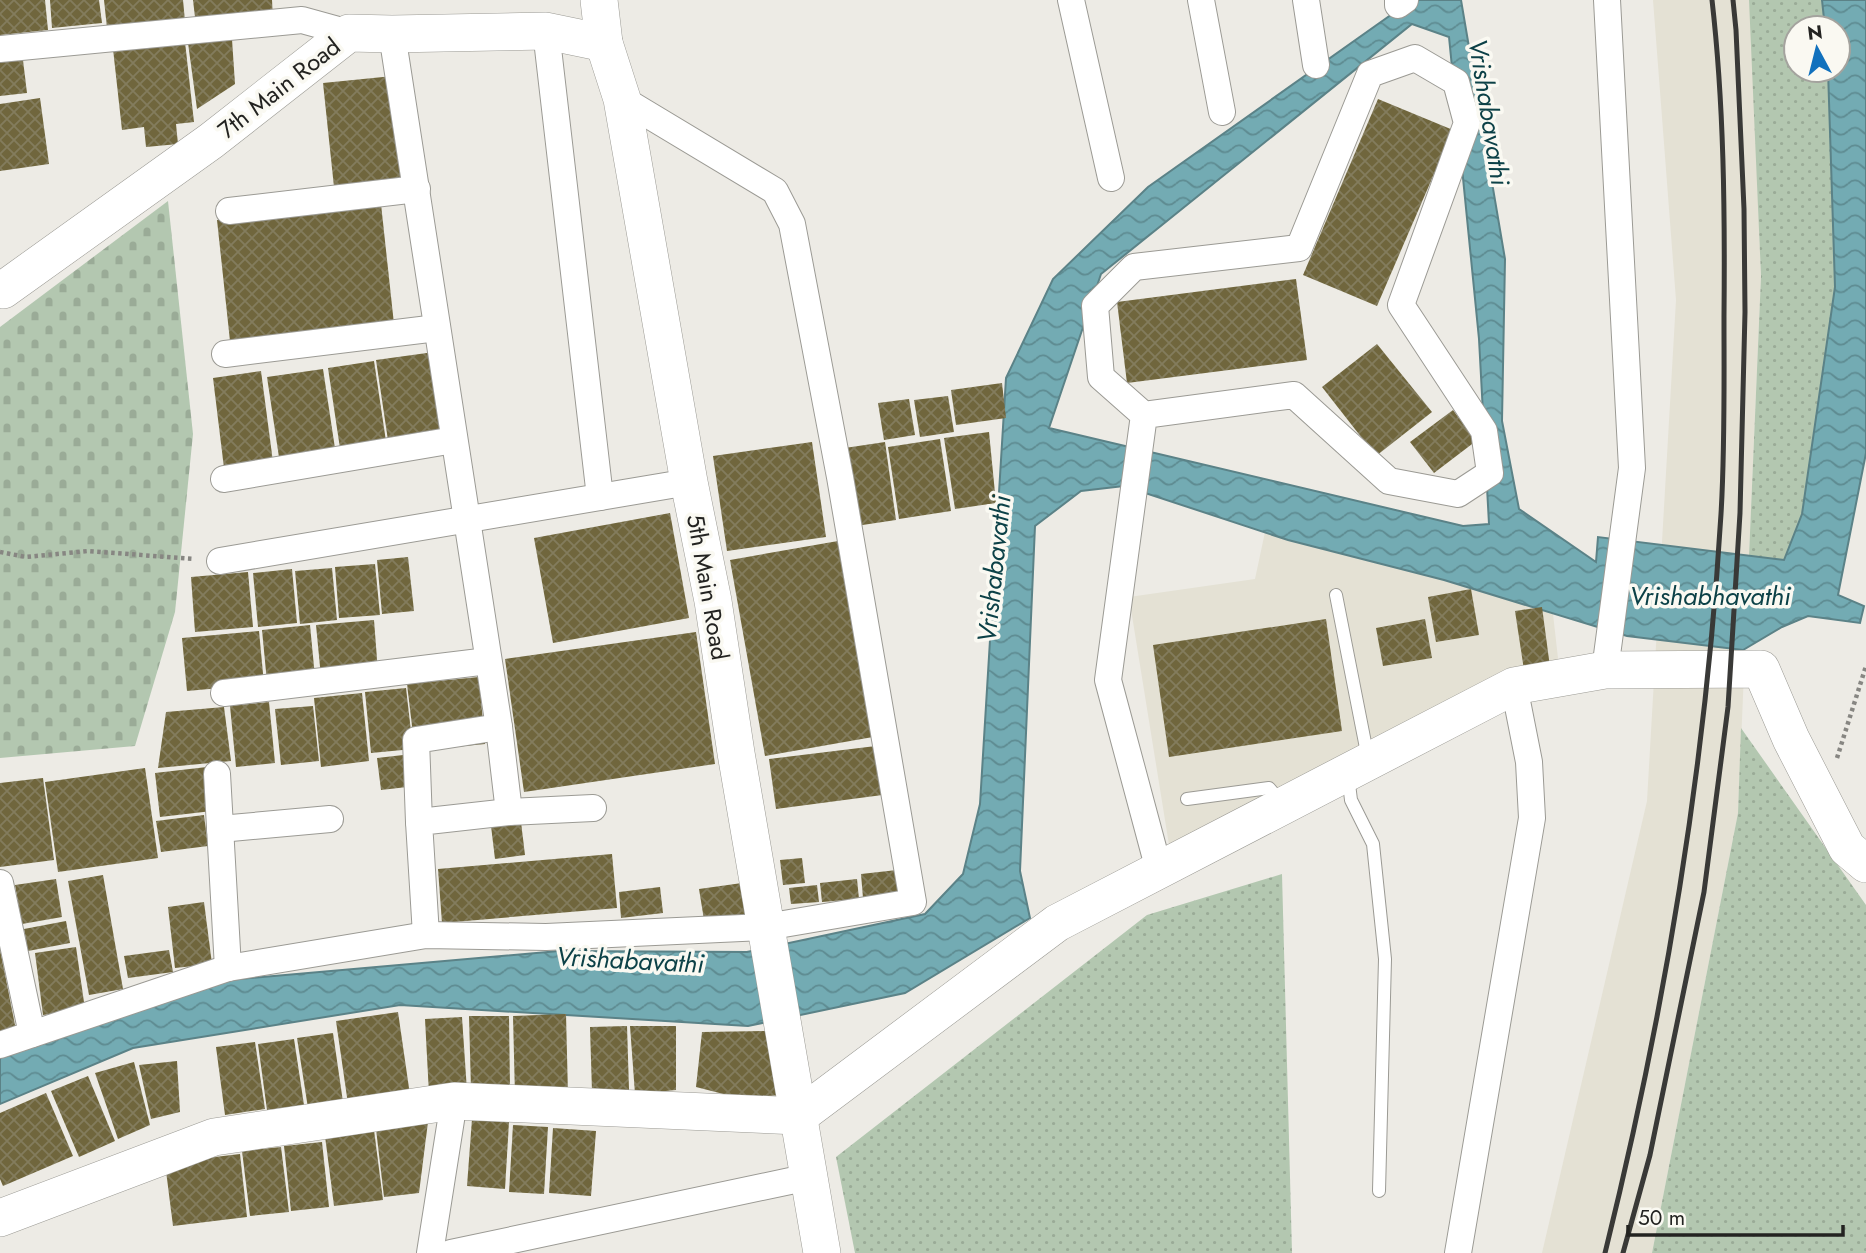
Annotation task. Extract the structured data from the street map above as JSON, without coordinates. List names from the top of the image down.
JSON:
{
  "streets": {
    "street": ["7th Main Road", "5th Main Road"]
  },
  "crossings": [
    ["7th Main Road", "5th Main Road"]
  ],
  "water": ["Vrishabavathi", "Vrishabhavathi"],
  "scale_bar": "50 m",
  "north": "top"
}
